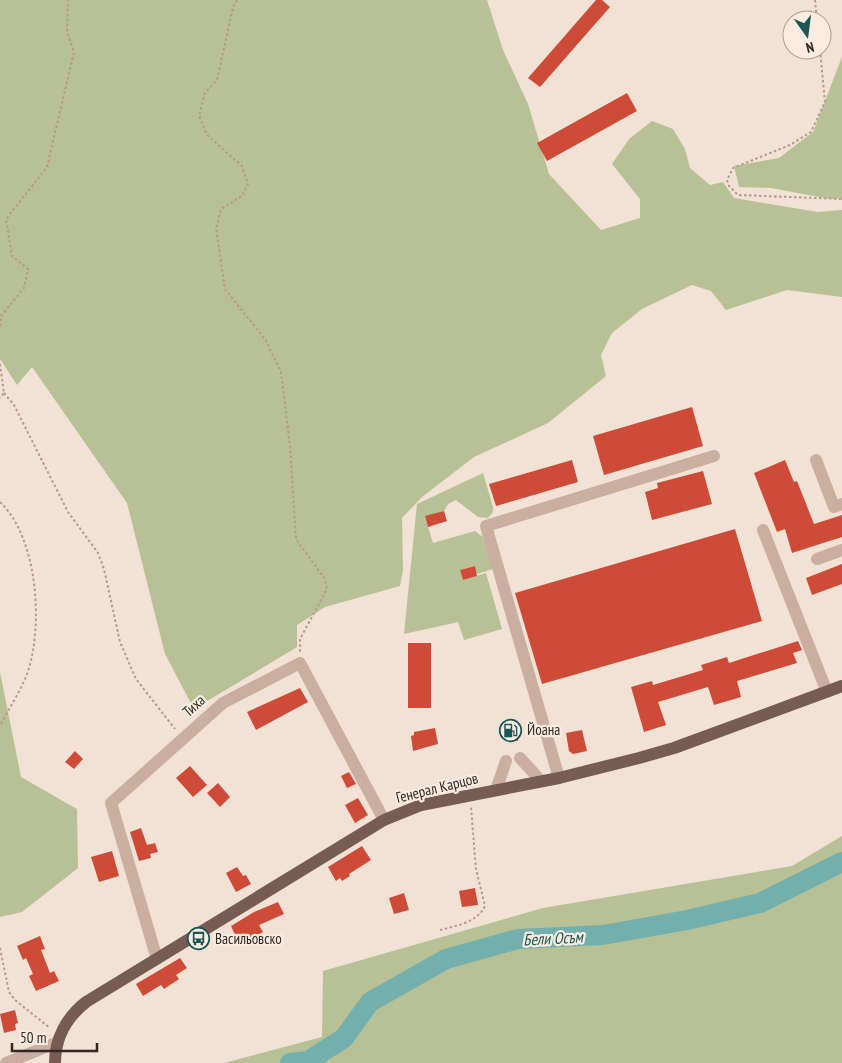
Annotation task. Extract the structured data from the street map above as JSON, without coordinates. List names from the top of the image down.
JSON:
{
  "streets": {
    "main road": ["Генерал Карцов"],
    "street": ["Тиха"]
  },
  "crossings": [
    ["Тиха", "Генерал Карцов"]
  ],
  "water": ["Бели Осъм"],
  "places": {
    "fuel station": ["Йоана"],
    "bus stop": ["Васильовско"]
  },
  "scale_bar": "50 m",
  "north": "bottom"
}
